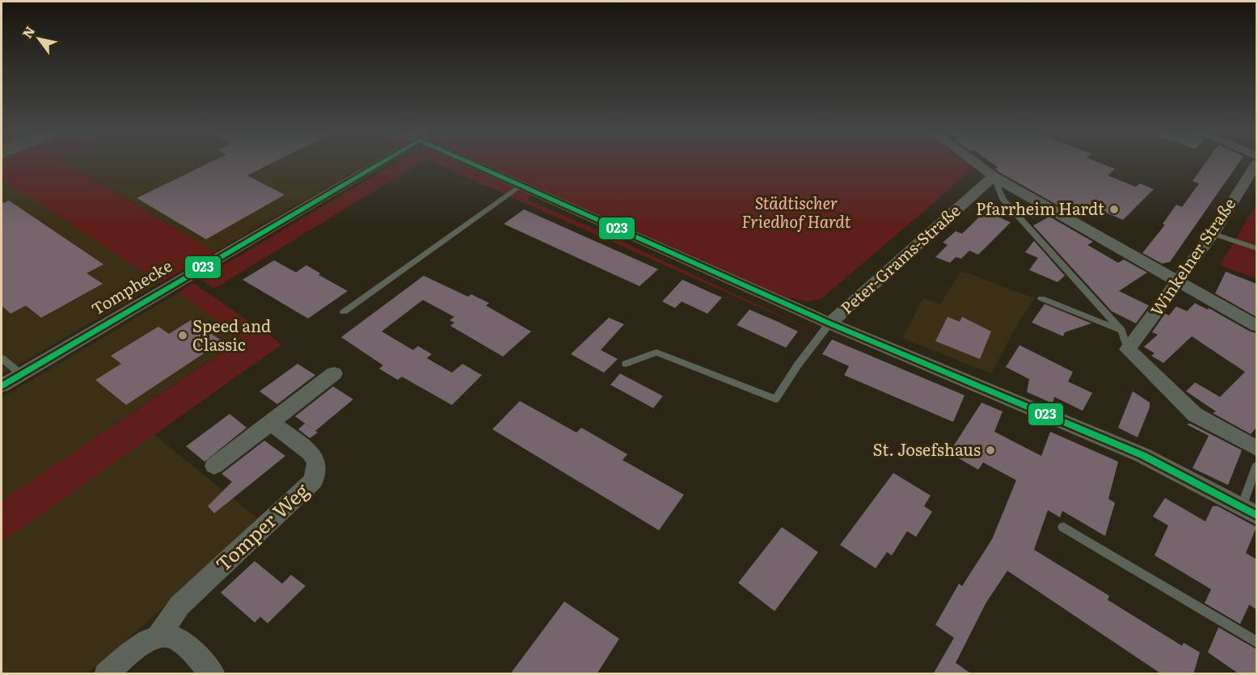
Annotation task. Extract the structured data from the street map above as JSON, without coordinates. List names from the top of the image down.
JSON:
{
  "streets": {
    "street": [
      "Winkelner Straße",
      "Peter-Grams-Straße",
      "Tomphecke",
      "Tomper Weg"
    ]
  },
  "parks": ["Städtischer Friedhof Hardt"],
  "places": ["Pfarrheim Hardt", "Speed and Classic", "St. Josefshaus"],
  "lines": ["transit line 023"],
  "north": "top left"
}
